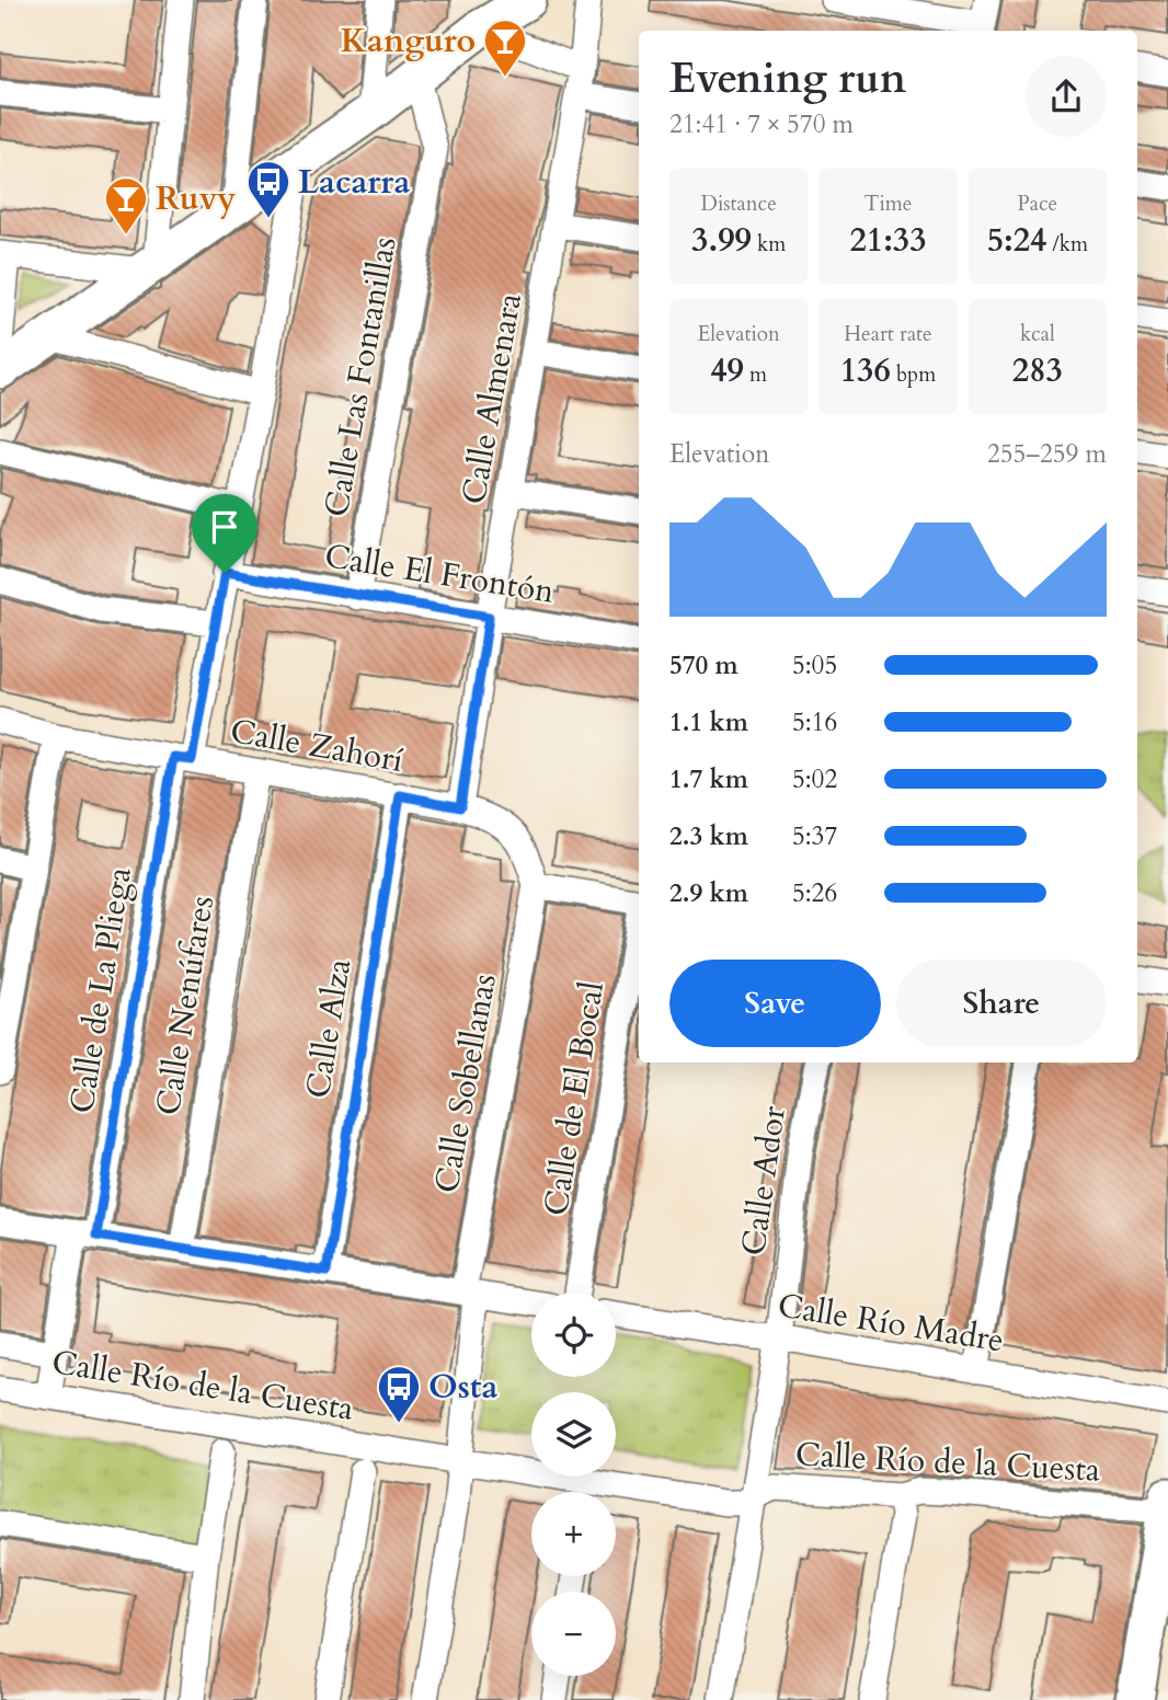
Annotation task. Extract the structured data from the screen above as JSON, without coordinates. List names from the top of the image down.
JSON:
{
  "streets": {
    "street": [
      "Calle Las Fontanillas",
      "Calle Almenara",
      "Calle El Frontón",
      "Calle Zahorí",
      "Calle de La Pliega",
      "Calle Nenúfares",
      "Calle Alza",
      "Calle Sobellanas",
      "Calle de El Bocal",
      "Calle Ador",
      "Calle Río Madre",
      "Calle Río de la Cuesta"
    ]
  },
  "crossings": [
    ["Calle Las Fontanillas", "Calle El Frontón"],
    ["Calle Almenara", "Calle El Frontón"],
    ["Calle Almenara", "Calle Zahorí"],
    ["Calle El Frontón", "Calle de La Pliega"],
    ["Calle Zahorí", "Calle de La Pliega"],
    ["Calle Zahorí", "Calle Nenúfares"],
    ["Calle Zahorí", "Calle Alza"],
    ["Calle Zahorí", "Calle Sobellanas"],
    ["Calle de La Pliega", "Calle Río de la Cuesta"],
    ["Calle Sobellanas", "Calle Río de la Cuesta"],
    ["Calle Ador", "Calle Río Madre"],
    ["Calle Ador", "Calle Río de la Cuesta"]
  ],
  "places": {
    "bar": ["Kanguro", "Ruvy"],
    "bus stop": ["Lacarra", "Osta"]
  },
  "page": {
    "heading": ["Evening run", "21:41 · 7 × 570 m"],
    "stats": [
      ["Distance", "3.99 km"],
      ["Time", "21:33"],
      ["Pace", "5:24 /km"],
      ["Elevation", "49 m"],
      ["Heart rate", "136 bpm"],
      ["kcal", "283"]
    ],
    "chart": ["Elevation", "255–259 m"],
    "list": [
      {
        "name": "570 m",
        "note": "5:05"
      },
      {
        "name": "1.1 km",
        "note": "5:16"
      },
      {
        "name": "1.7 km",
        "note": "5:02"
      },
      {
        "name": "2.3 km",
        "note": "5:37"
      },
      {
        "name": "2.9 km",
        "note": "5:26"
      }
    ],
    "buttons": ["Save", "Share"],
    "map_buttons": ["+", "−"]
  }
}
